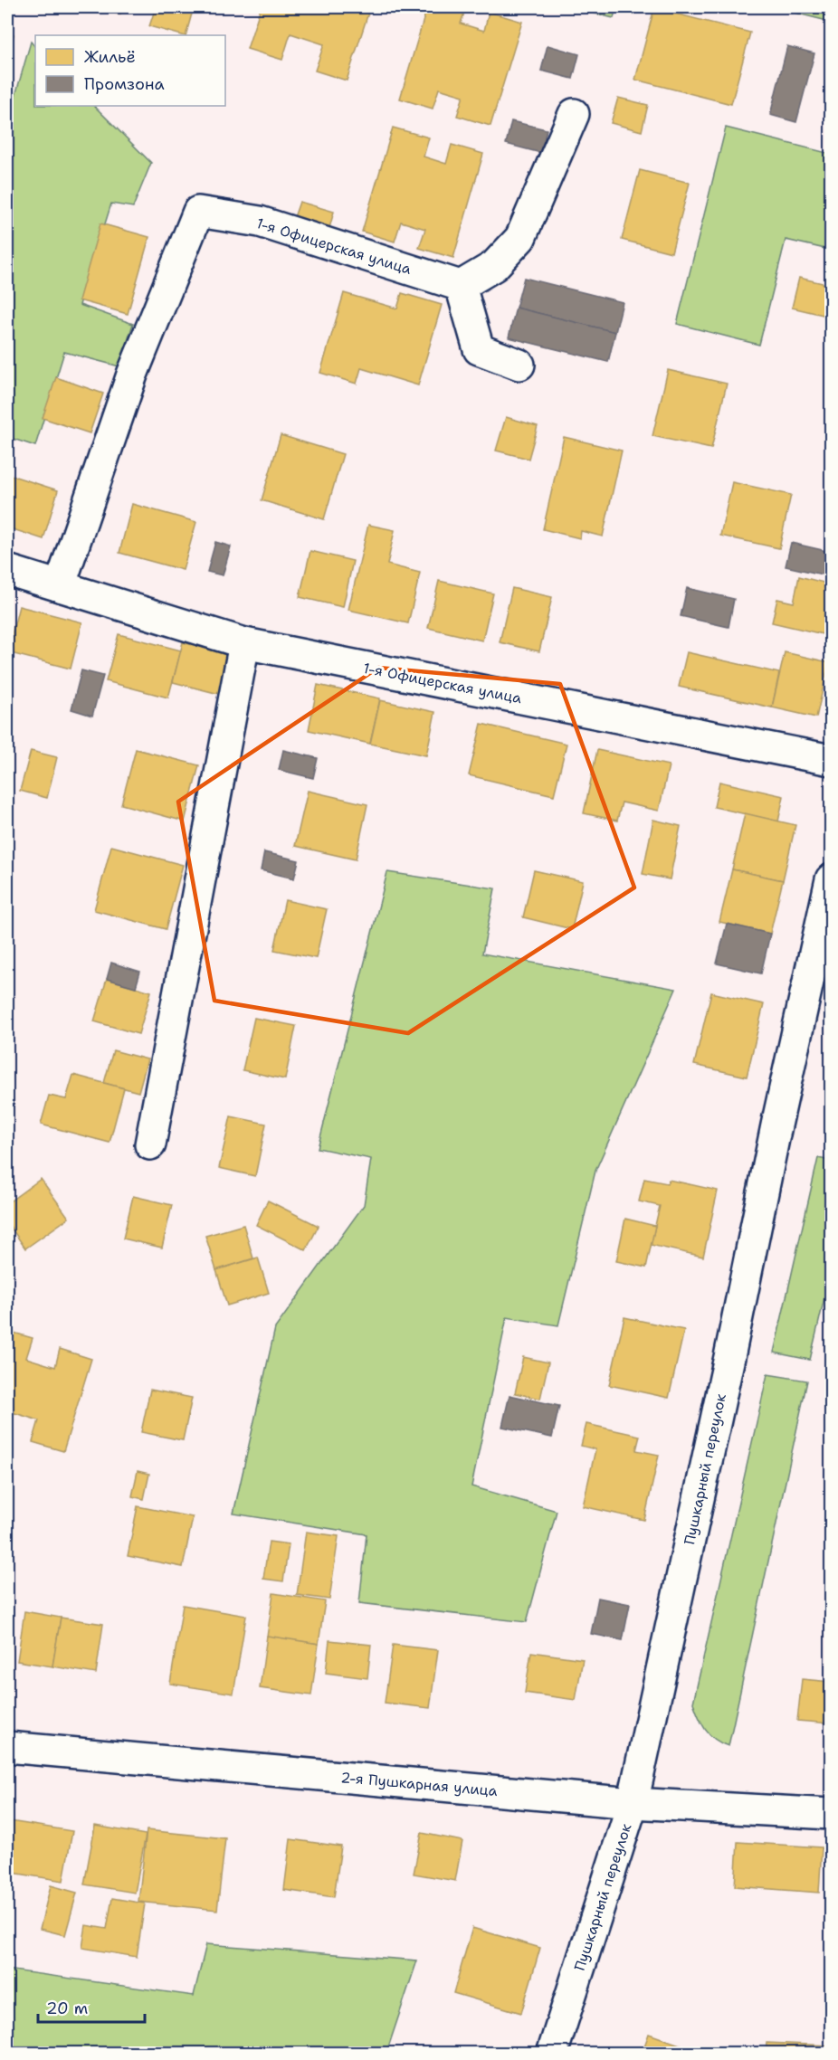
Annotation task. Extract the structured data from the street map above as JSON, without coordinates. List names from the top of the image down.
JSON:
{
  "streets": {
    "street": ["1-я Офицерская улица", "Пушкарный переулок", "2-я Пушкарная улица"]
  },
  "crossings": [
    ["Пушкарный переулок", "2-я Пушкарная улица"]
  ],
  "legend": ["Жильё", "Промзона"],
  "scale_bar": "20 m"
}
